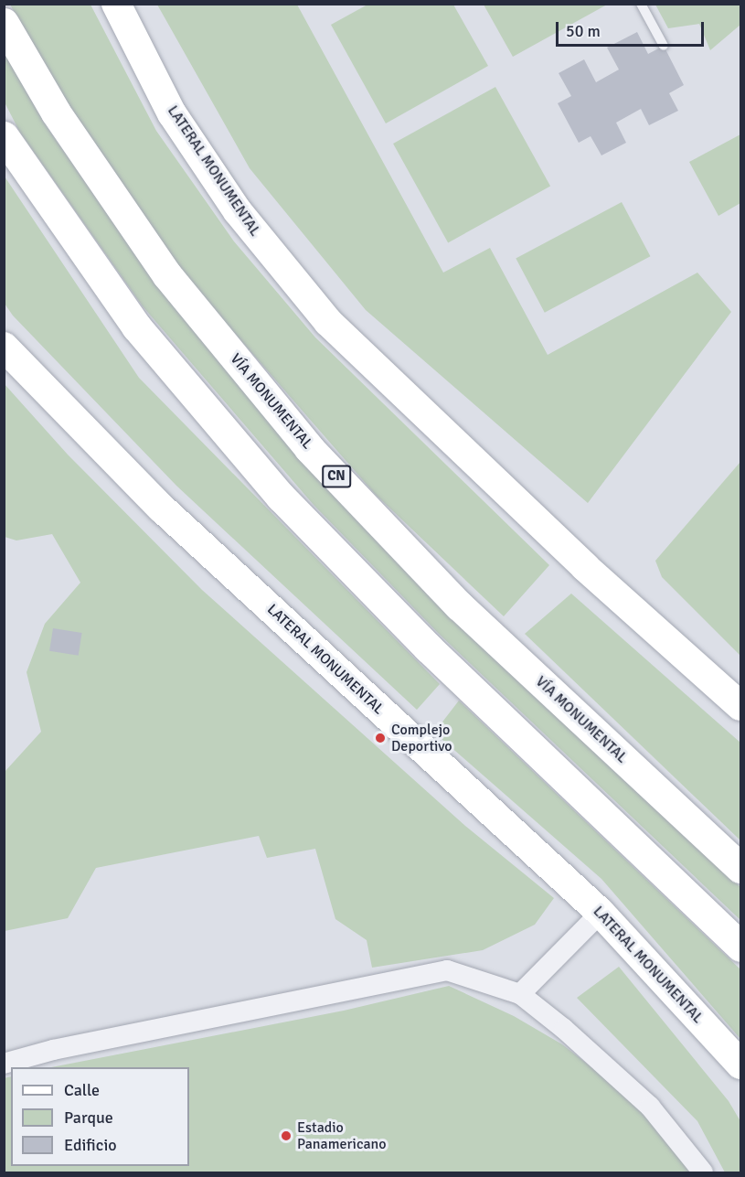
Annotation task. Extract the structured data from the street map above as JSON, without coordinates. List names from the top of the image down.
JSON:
{
  "streets": {
    "highway": ["VÍA MONUMENTAL", "CN"],
    "street": ["LATERAL MONUMENTAL"]
  },
  "places": ["Complejo Deportivo", "Estadio Panamericano"],
  "legend": ["Calle", "Parque", "Edificio"],
  "scale_bar": "50 m"
}
